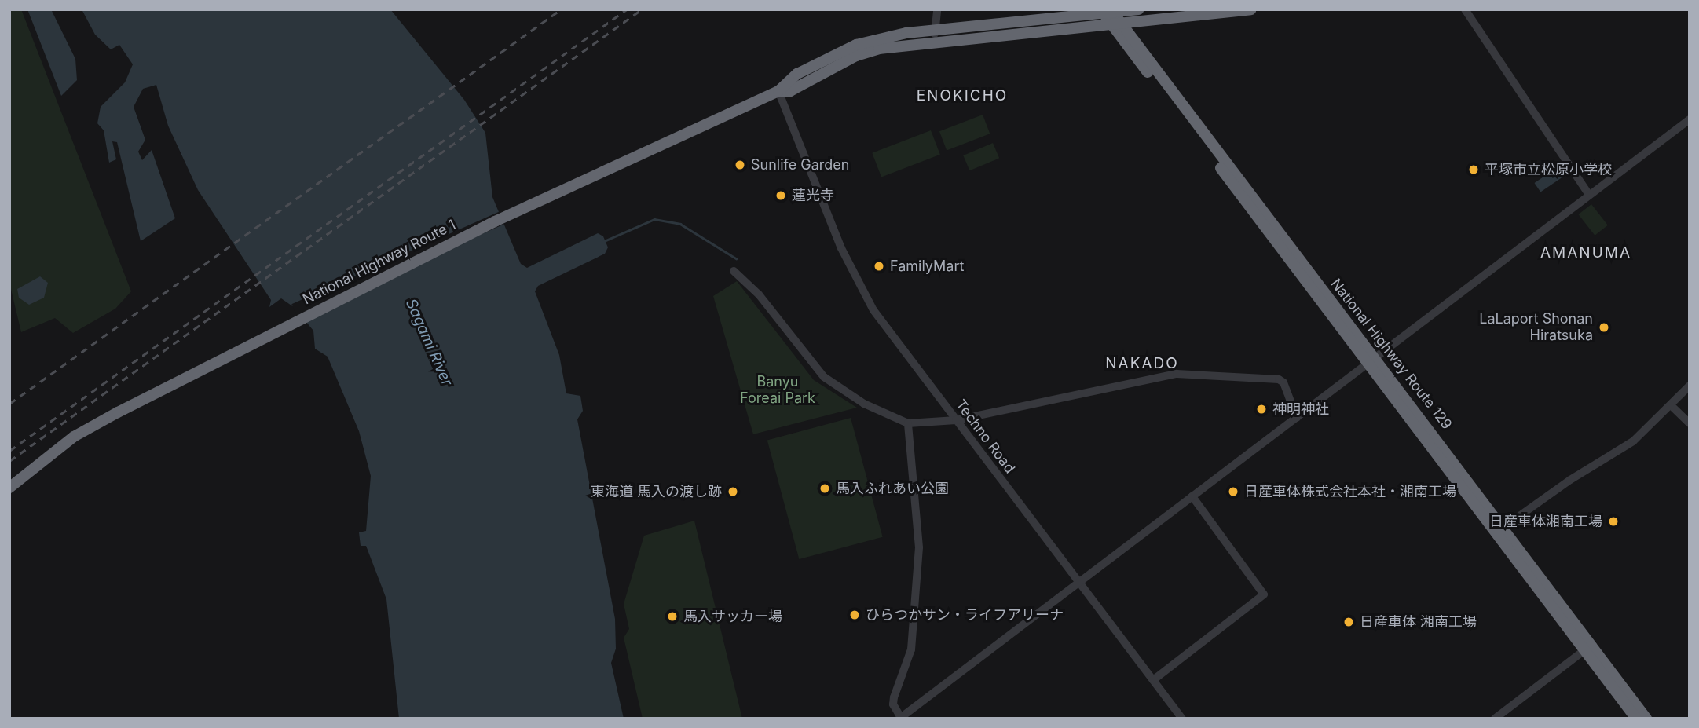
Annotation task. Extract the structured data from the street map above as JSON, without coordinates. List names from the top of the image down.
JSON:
{
  "streets": {
    "highway": ["National Highway Route 1", "National Highway Route 129"],
    "street": ["Techno Road"]
  },
  "crossings": [
    ["National Highway Route 1", "National Highway Route 129"],
    ["National Highway Route 1", "Techno Road"]
  ],
  "districts": ["ENOKICHO", "AMANUMA", "NAKADO"],
  "water": ["Sagami River"],
  "parks": ["Banyu Foreai Park"],
  "places": [
    "Sunlife Garden",
    "平塚市立松原小学校",
    "蓮光寺",
    "FamilyMart",
    "LaLaport Shonan Hiratsuka",
    "神明神社",
    "馬入ふれあい公園",
    "東海道 馬入の渡し跡",
    "日産車体株式会社本社・湘南工場",
    "日産車体湘南工場",
    "ひらつかサン・ライフアリーナ",
    "馬入サッカー場",
    "日産車体 湘南工場"
  ]
}
